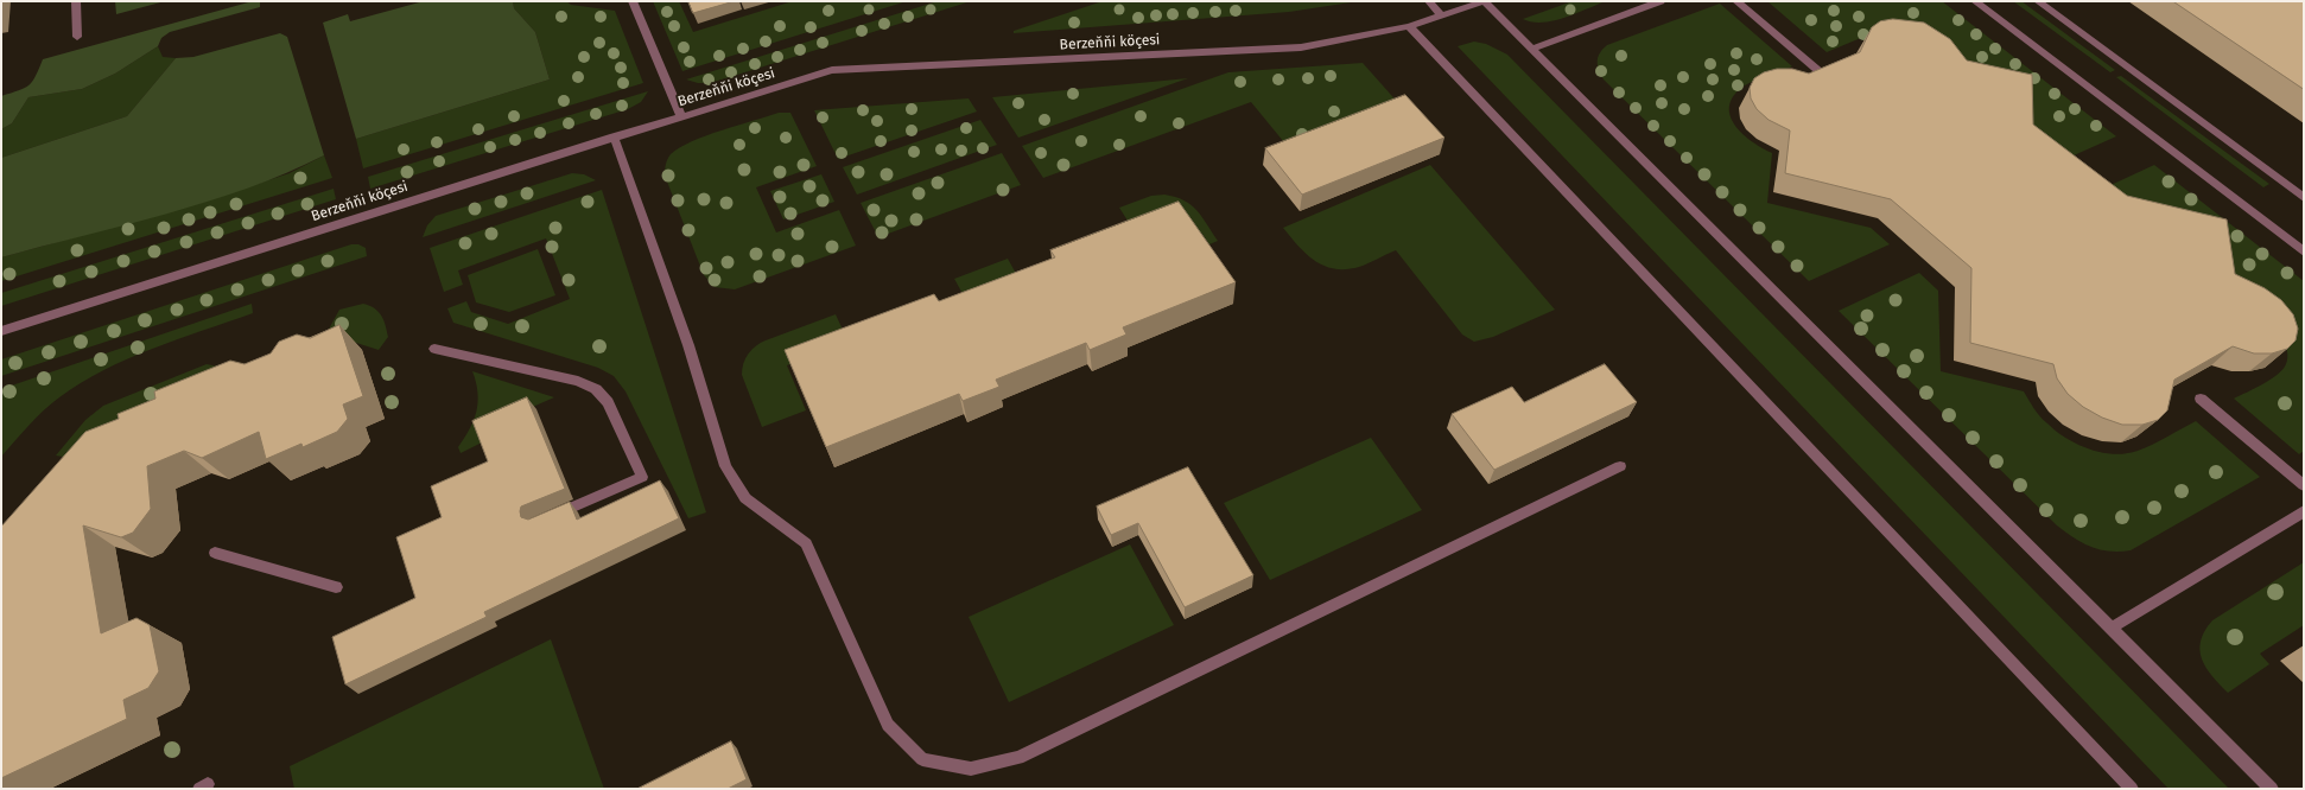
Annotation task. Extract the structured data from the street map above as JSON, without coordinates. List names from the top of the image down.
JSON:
{
  "streets": {
    "street": ["Berzeňňi köçesi"]
  }
}
